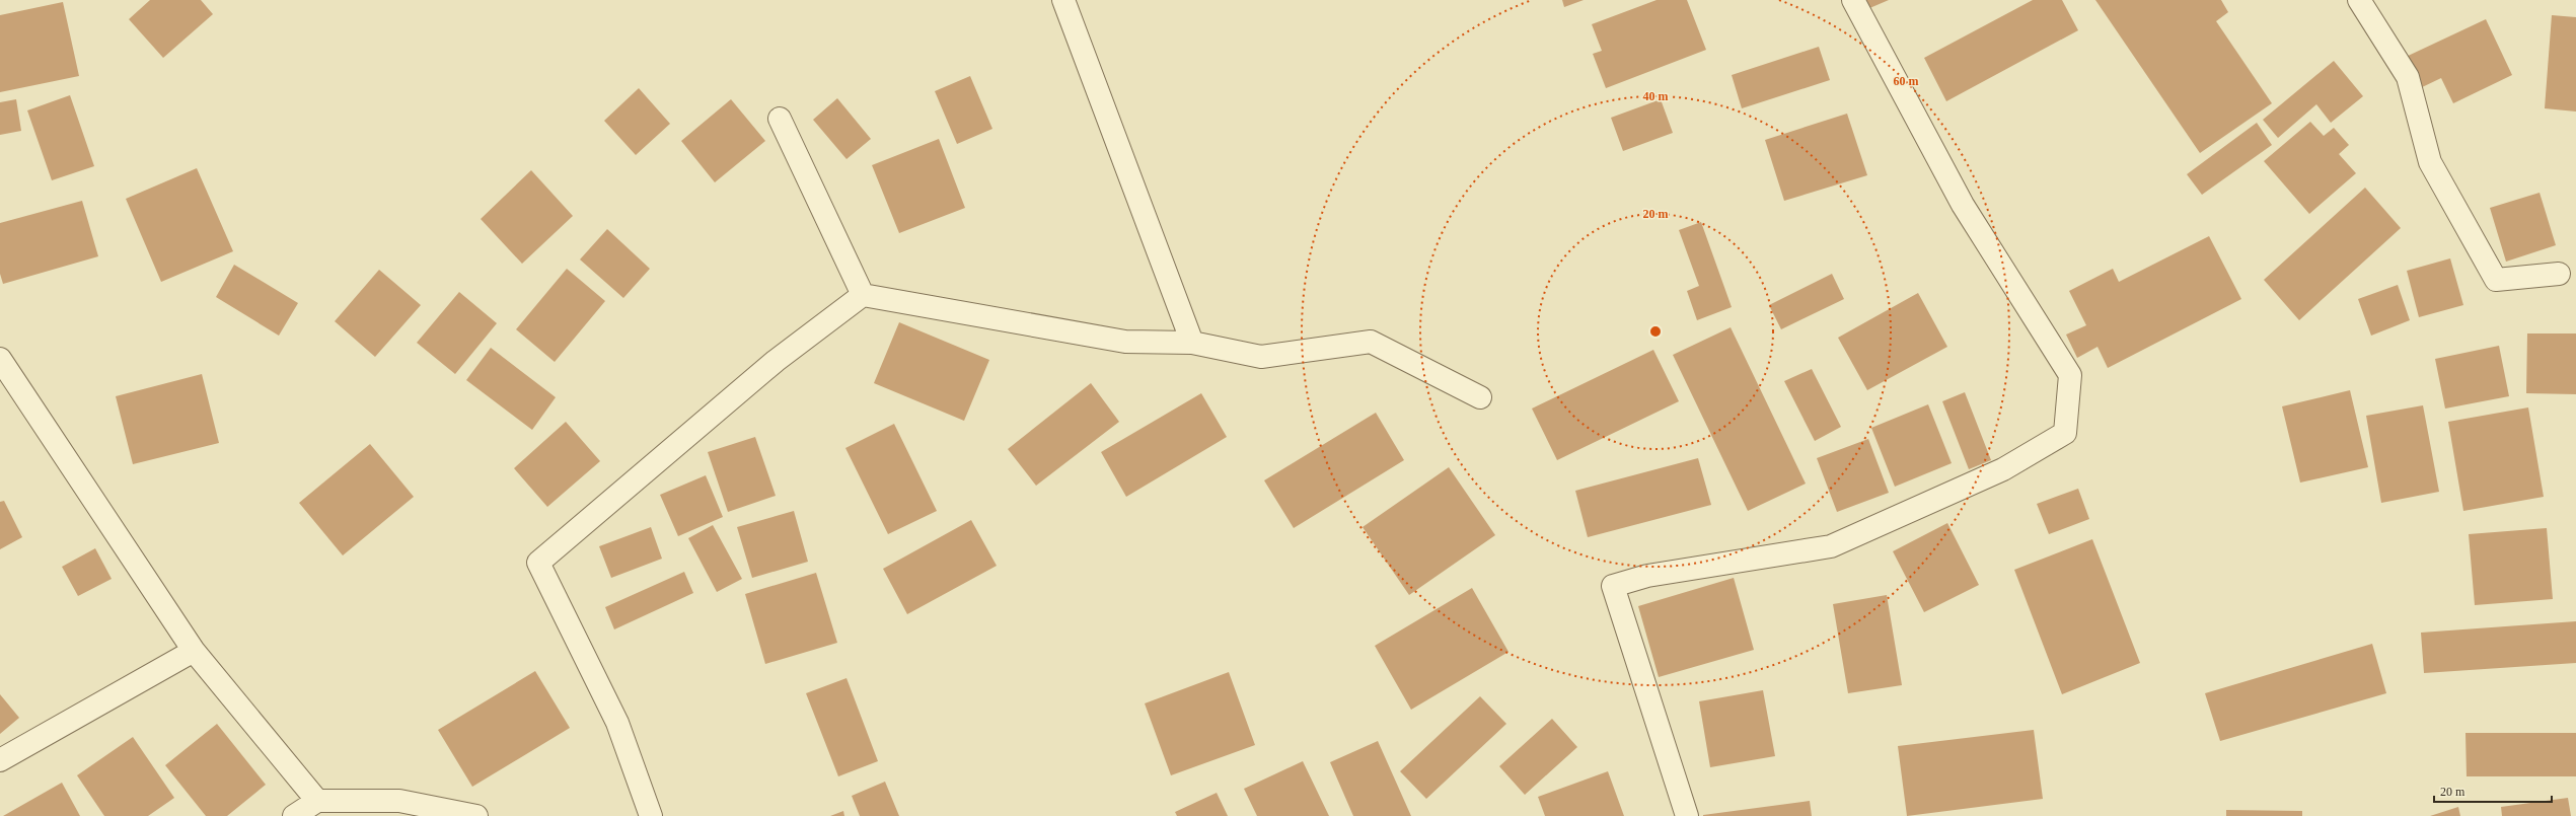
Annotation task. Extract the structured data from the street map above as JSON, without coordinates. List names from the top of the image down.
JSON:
{
  "scale_bar": "20 m",
  "rings": ["60 m", "40 m", "20 m"]
}
